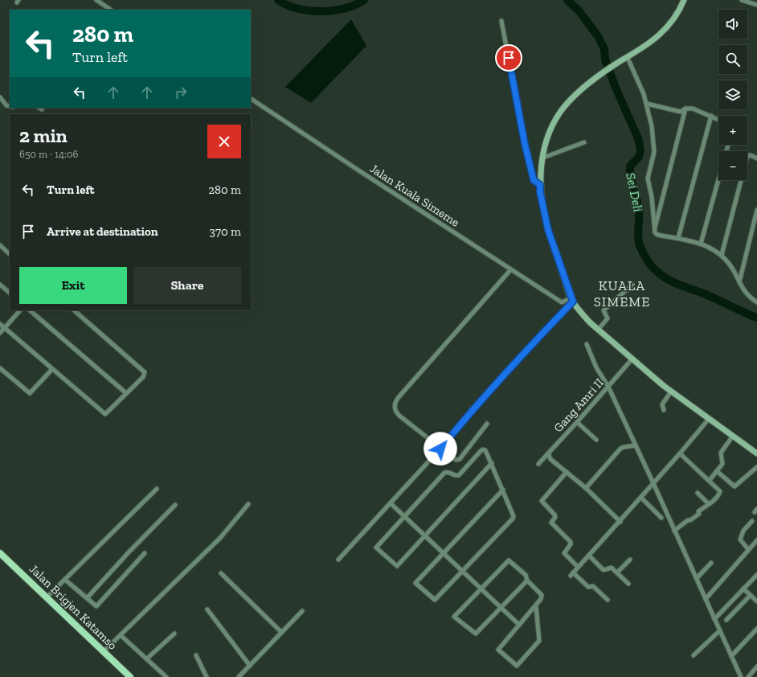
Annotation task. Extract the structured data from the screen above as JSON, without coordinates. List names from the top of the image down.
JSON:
{
  "streets": {
    "main road": ["Jalan Brigjen Katamso"],
    "street": ["Jalan Kuala Simeme", "Gang Amri II"]
  },
  "districts": ["KUALA SIMEME"],
  "water": ["Sei Deli"],
  "page": {
    "map_buttons": ["+", "−"],
    "turn": ["280 m", "Turn left"],
    "heading": ["2 min", "650 m · 14:06"],
    "list": [
      {
        "name": "Turn left",
        "value": "280 m"
      },
      {
        "name": "Arrive at destination",
        "value": "370 m"
      }
    ],
    "buttons": ["Exit", "Share"]
  }
}
